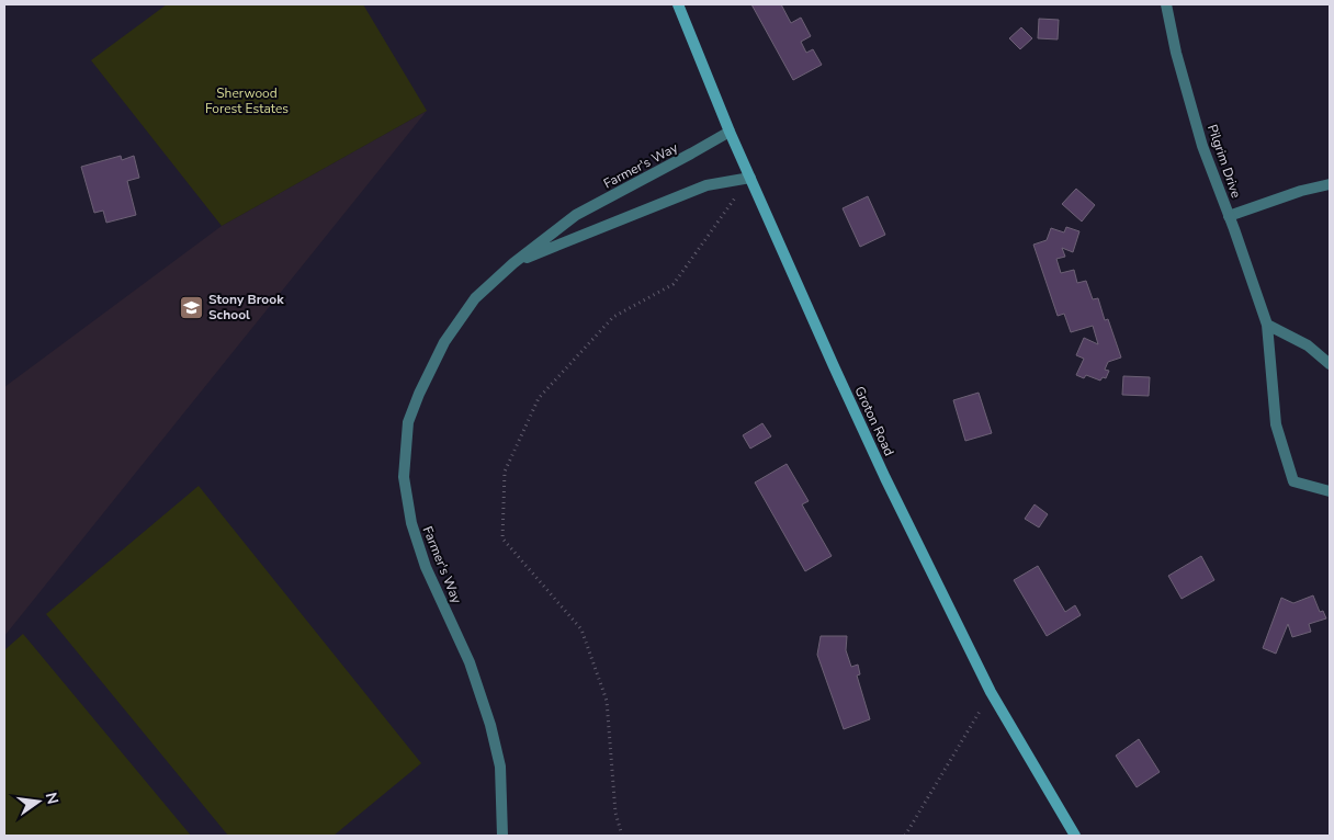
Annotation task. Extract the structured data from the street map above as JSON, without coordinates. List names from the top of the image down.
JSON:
{
  "streets": {
    "main road": ["Groton Road"],
    "street": ["Pilgrim Drive", "Farmer's Way"]
  },
  "crossings": [
    ["Farmer's Way", "Groton Road"]
  ],
  "parks": ["Sherwood Forest Estates"],
  "places": {
    "school or university": ["Stony Brook School"]
  },
  "north": "right"
}
